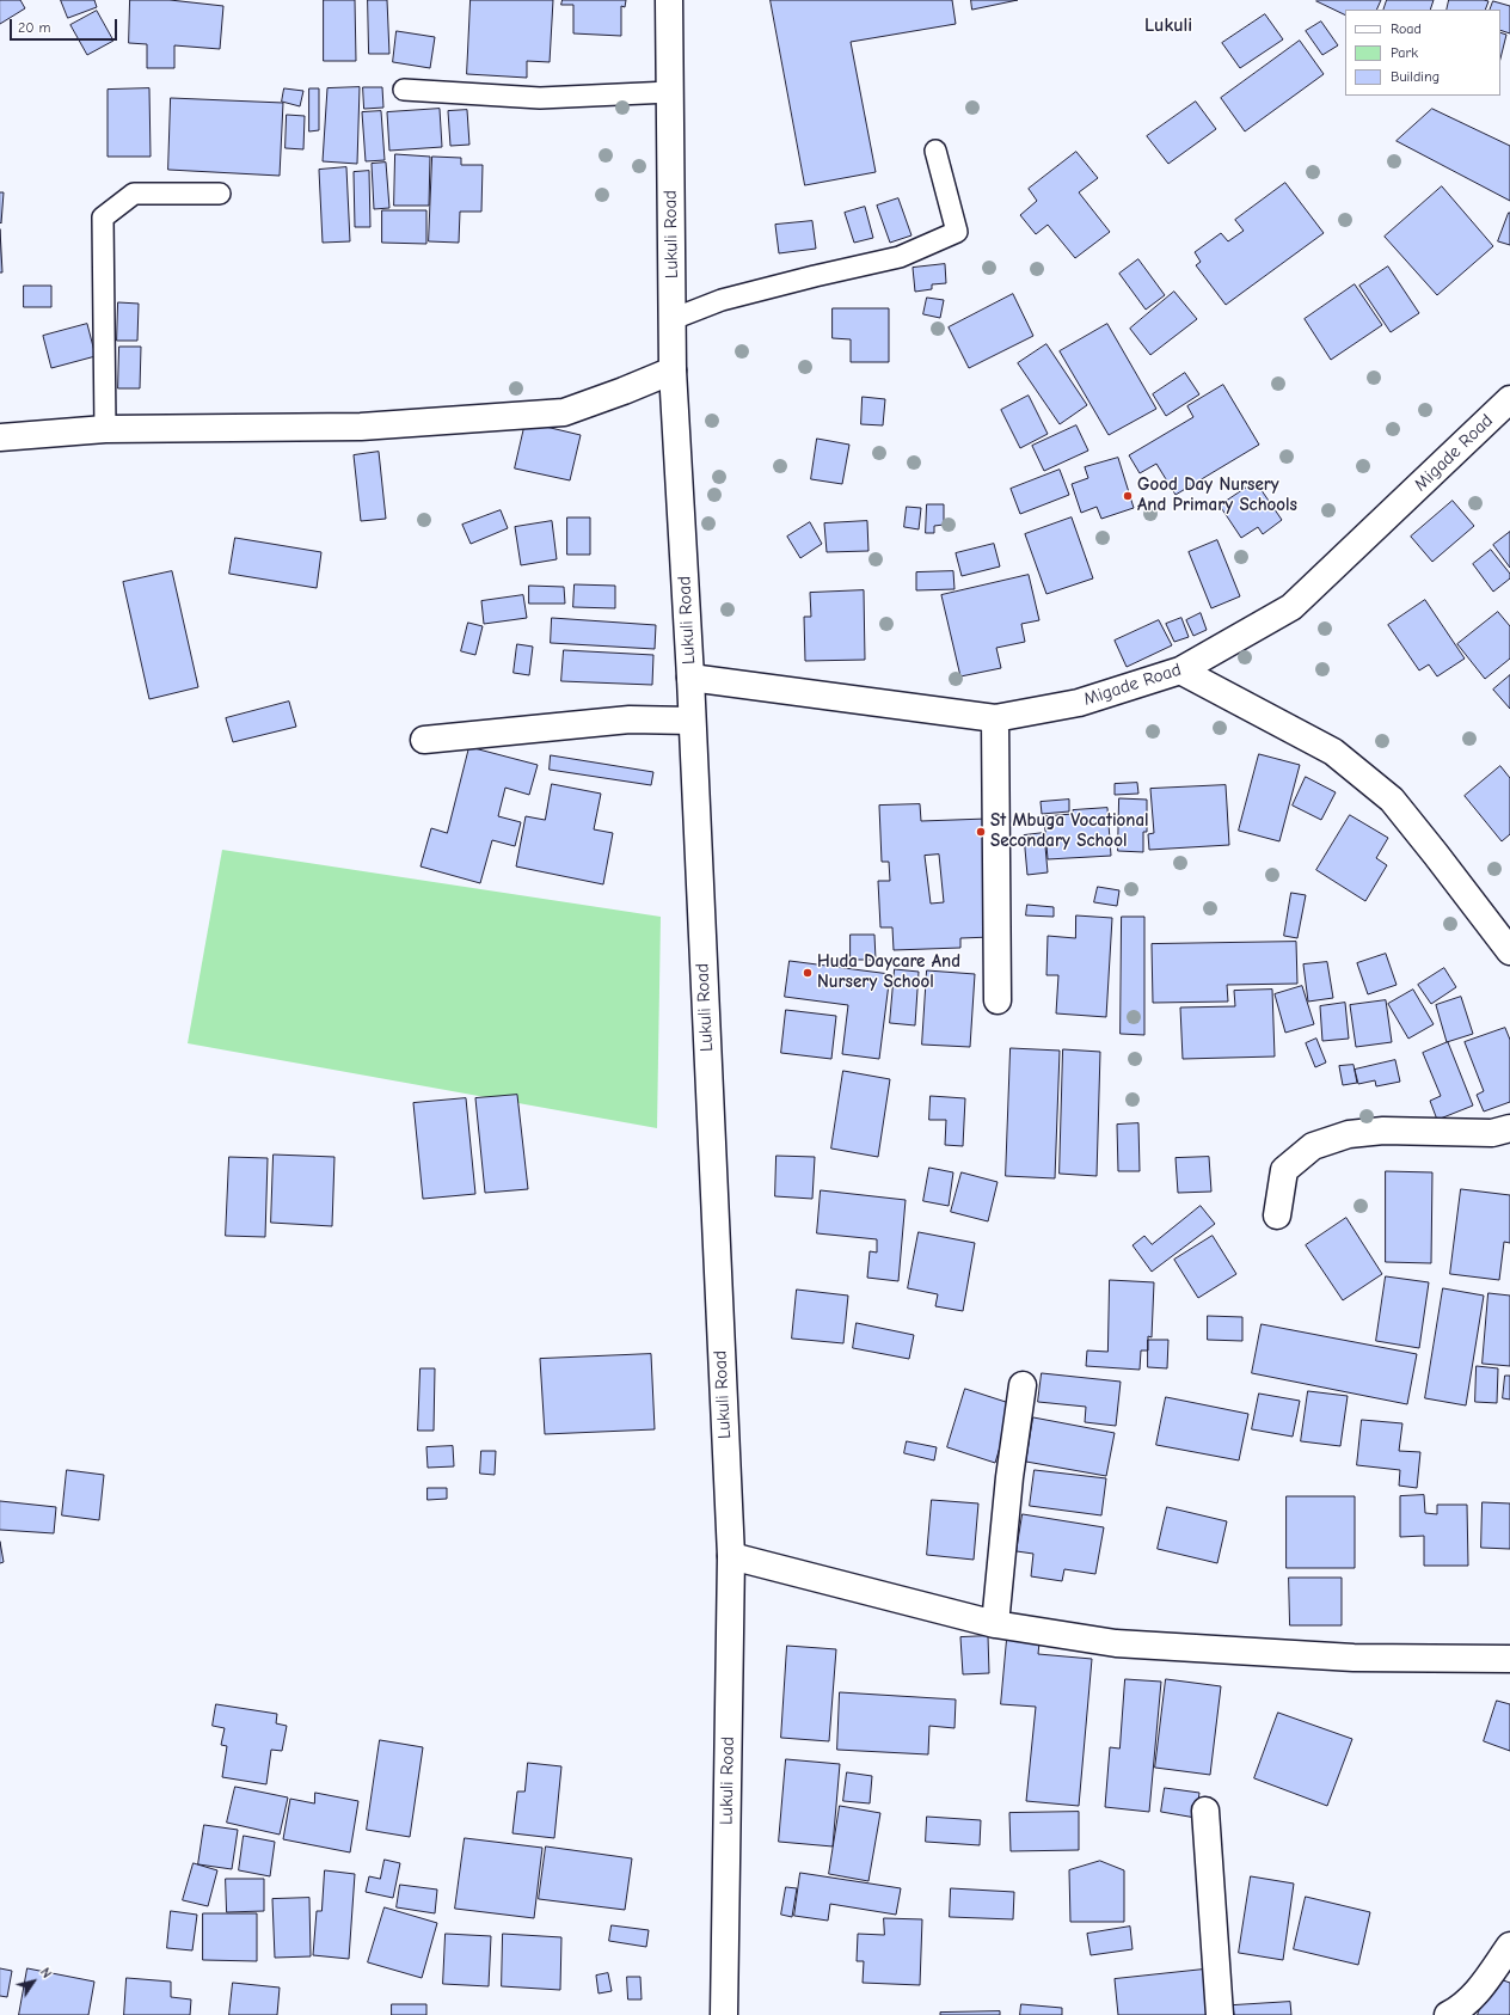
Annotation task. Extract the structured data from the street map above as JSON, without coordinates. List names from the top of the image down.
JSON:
{
  "streets": {
    "street": ["Lukuli Road", "Migade Road"]
  },
  "crossings": [
    ["Lukuli Road", "Migade Road"]
  ],
  "districts": ["Lukuli"],
  "places": ["Good Day Nursery And Primary Schools", "St Mbuga Vocational Secondary School", "Huda Daycare And Nursery School"],
  "legend": ["Road", "Park", "Building"],
  "scale_bar": "20 m",
  "north": "top right"
}
